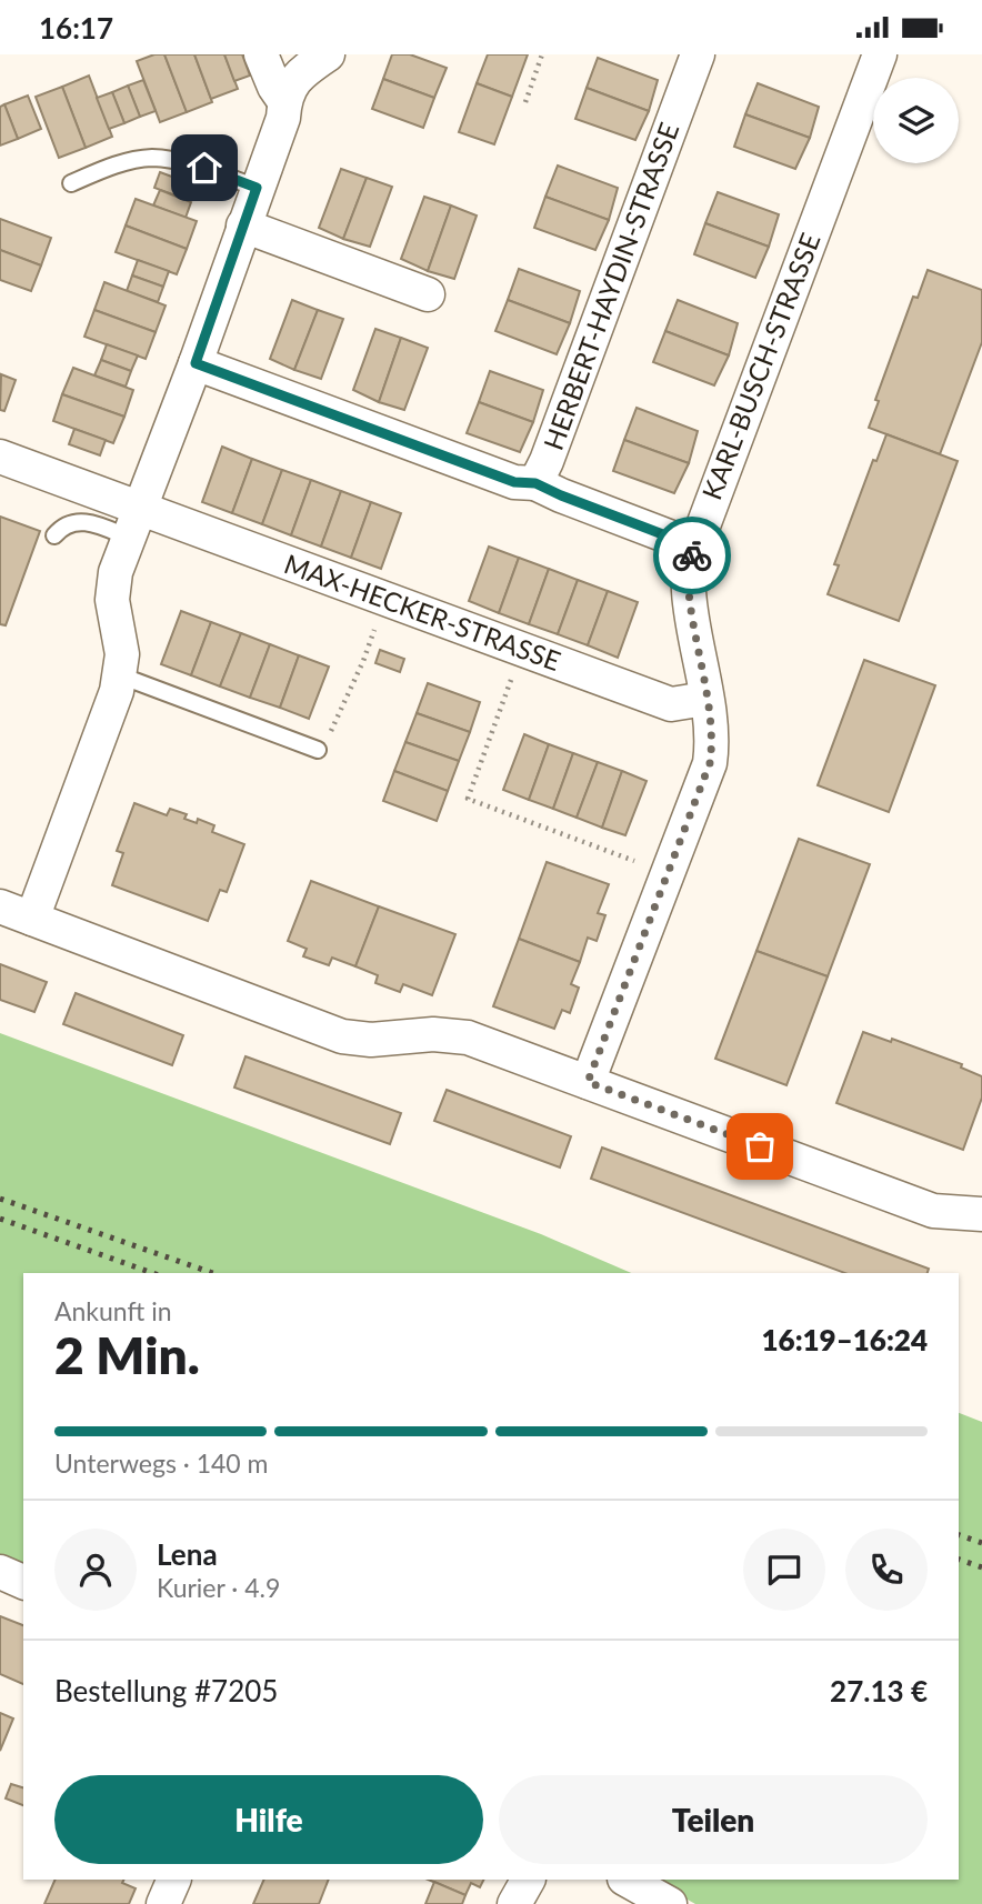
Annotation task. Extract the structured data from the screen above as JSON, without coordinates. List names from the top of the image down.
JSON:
{
  "streets": {
    "street": ["HERBERT-HAYDIN-STRASSE", "KARL-BUSCH-STRASSE", "MAX-HECKER-STRASSE"]
  },
  "crossings": [
    ["KARL-BUSCH-STRASSE", "MAX-HECKER-STRASSE"]
  ],
  "page": {
    "status": "16:17",
    "heading": ["2 Min.", "Ankunft in", "16:19–16:24"],
    "panel": [
      "Lena",
      "Kurier · 4.9",
      "Bestellung #7205",
      "27.13 €"
    ],
    "bar": "Unterwegs · 140 m",
    "buttons": ["Hilfe", "Teilen"]
  }
}
